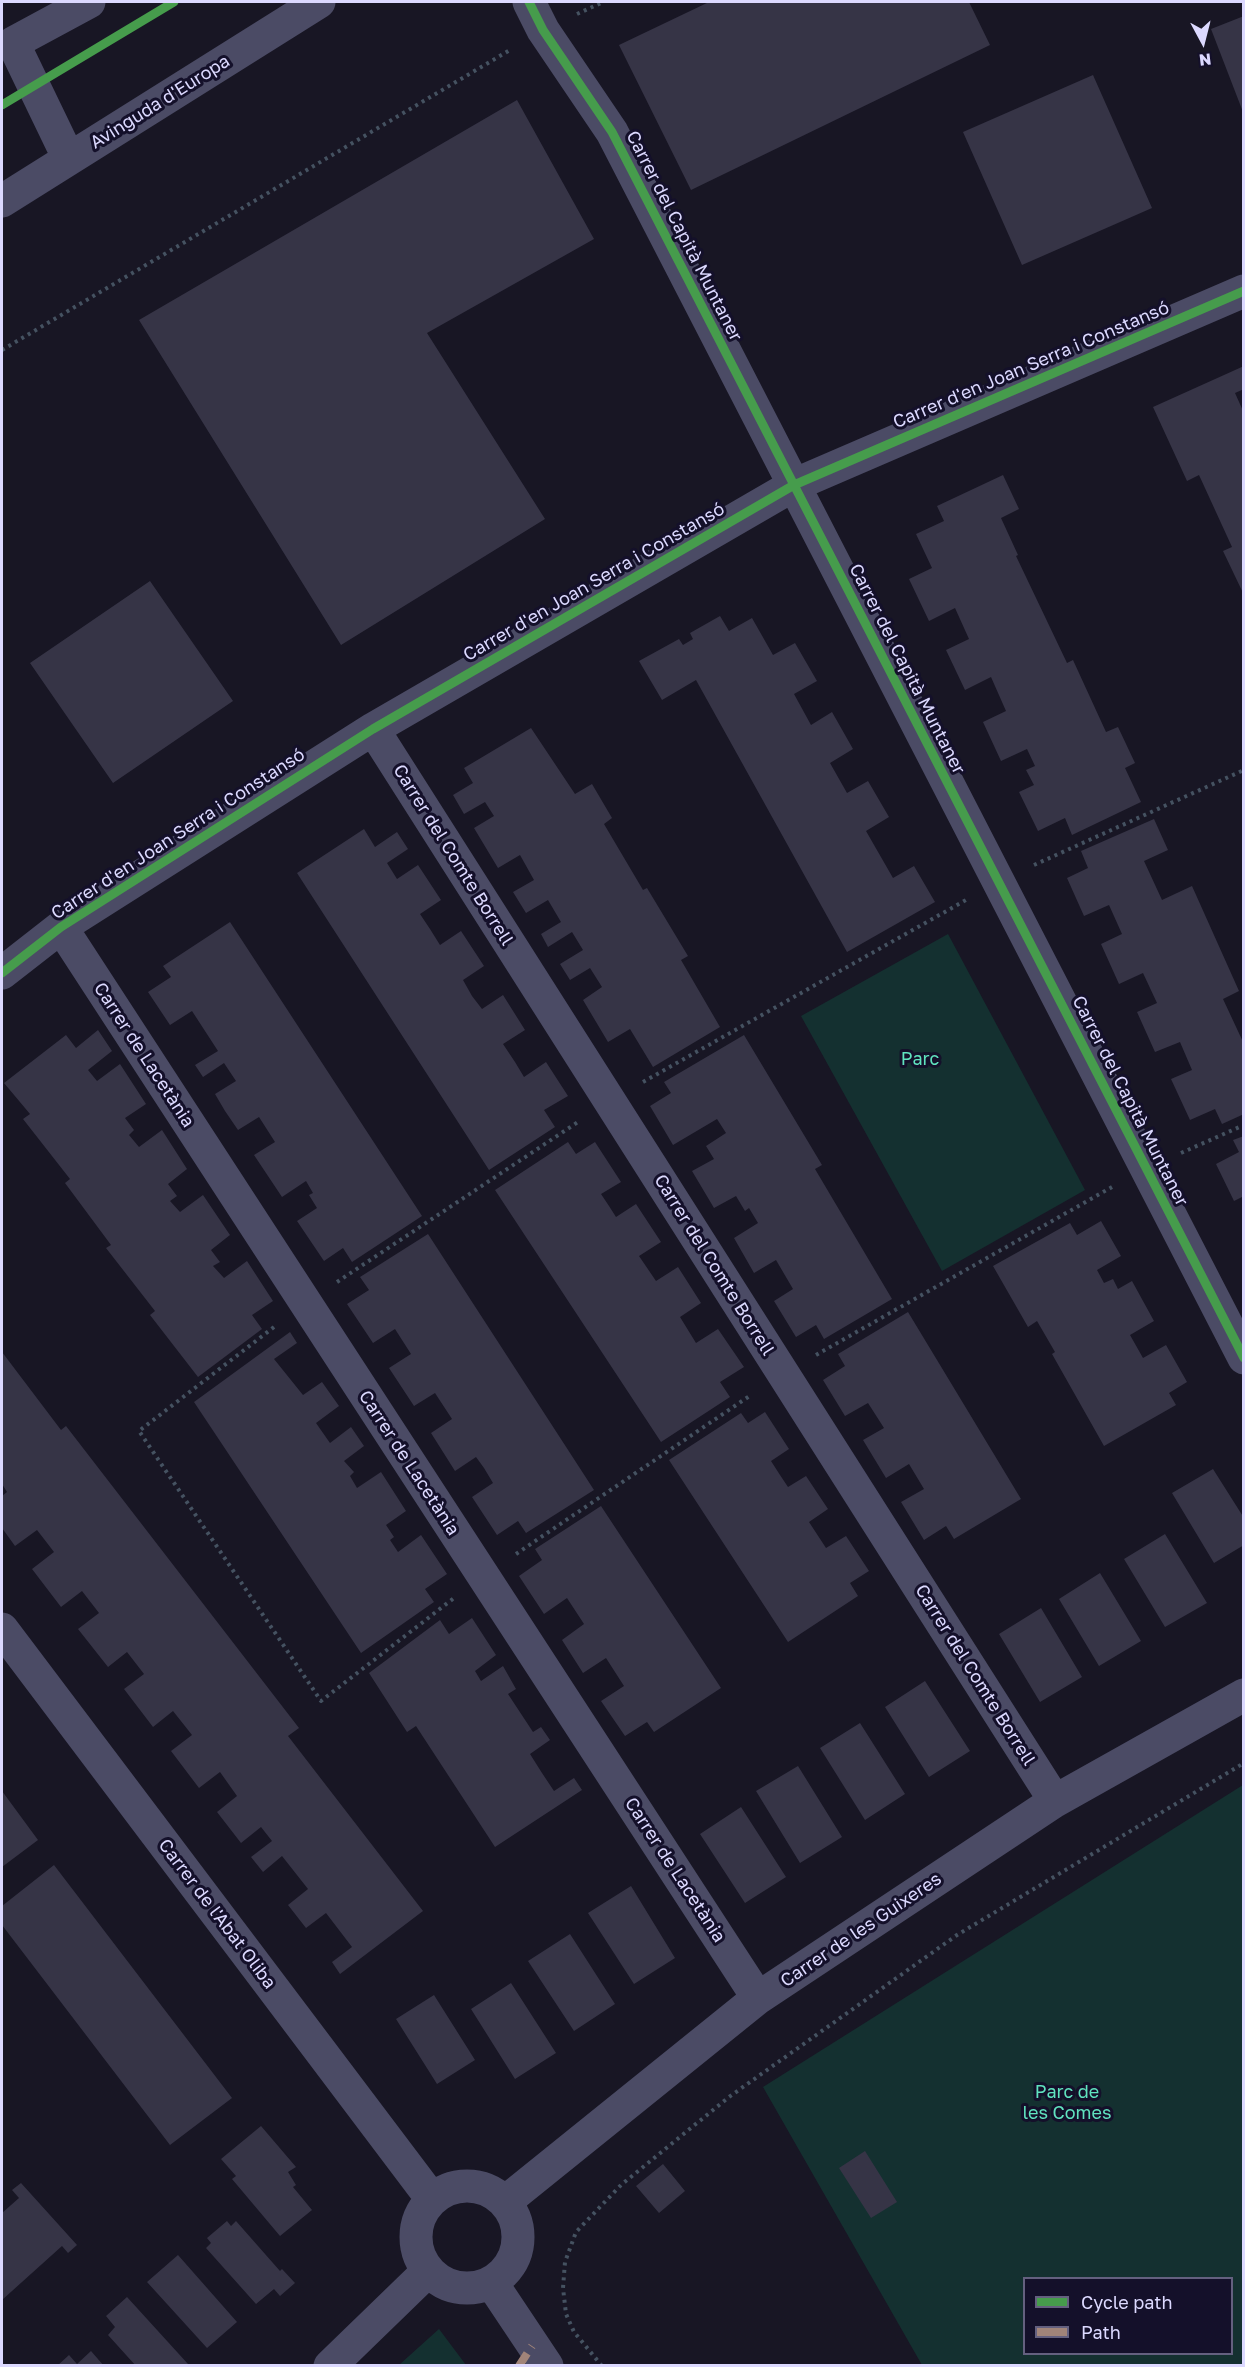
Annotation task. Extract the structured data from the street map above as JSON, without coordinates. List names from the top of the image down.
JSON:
{
  "streets": {
    "street": [
      "Avinguda d'Europa",
      "Carrer del Capità Muntaner",
      "Carrer d'en Joan Serra i Constansó",
      "Carrer del Comte Borrell",
      "Carrer de Lacetània",
      "Carrer de l'Abat Oliba",
      "Carrer de les Guixeres"
    ]
  },
  "crossings": [
    ["Carrer del Capità Muntaner", "Carrer d'en Joan Serra i Constansó"],
    ["Carrer d'en Joan Serra i Constansó", "Carrer del Comte Borrell"],
    ["Carrer d'en Joan Serra i Constansó", "Carrer de Lacetània"],
    ["Carrer del Comte Borrell", "Carrer de les Guixeres"],
    ["Carrer de Lacetània", "Carrer de les Guixeres"],
    ["Carrer de l'Abat Oliba", "Carrer de les Guixeres"]
  ],
  "parks": ["Parc", "Parc de les Comes"],
  "legend": ["Cycle path", "Path"],
  "north": "bottom"
}
